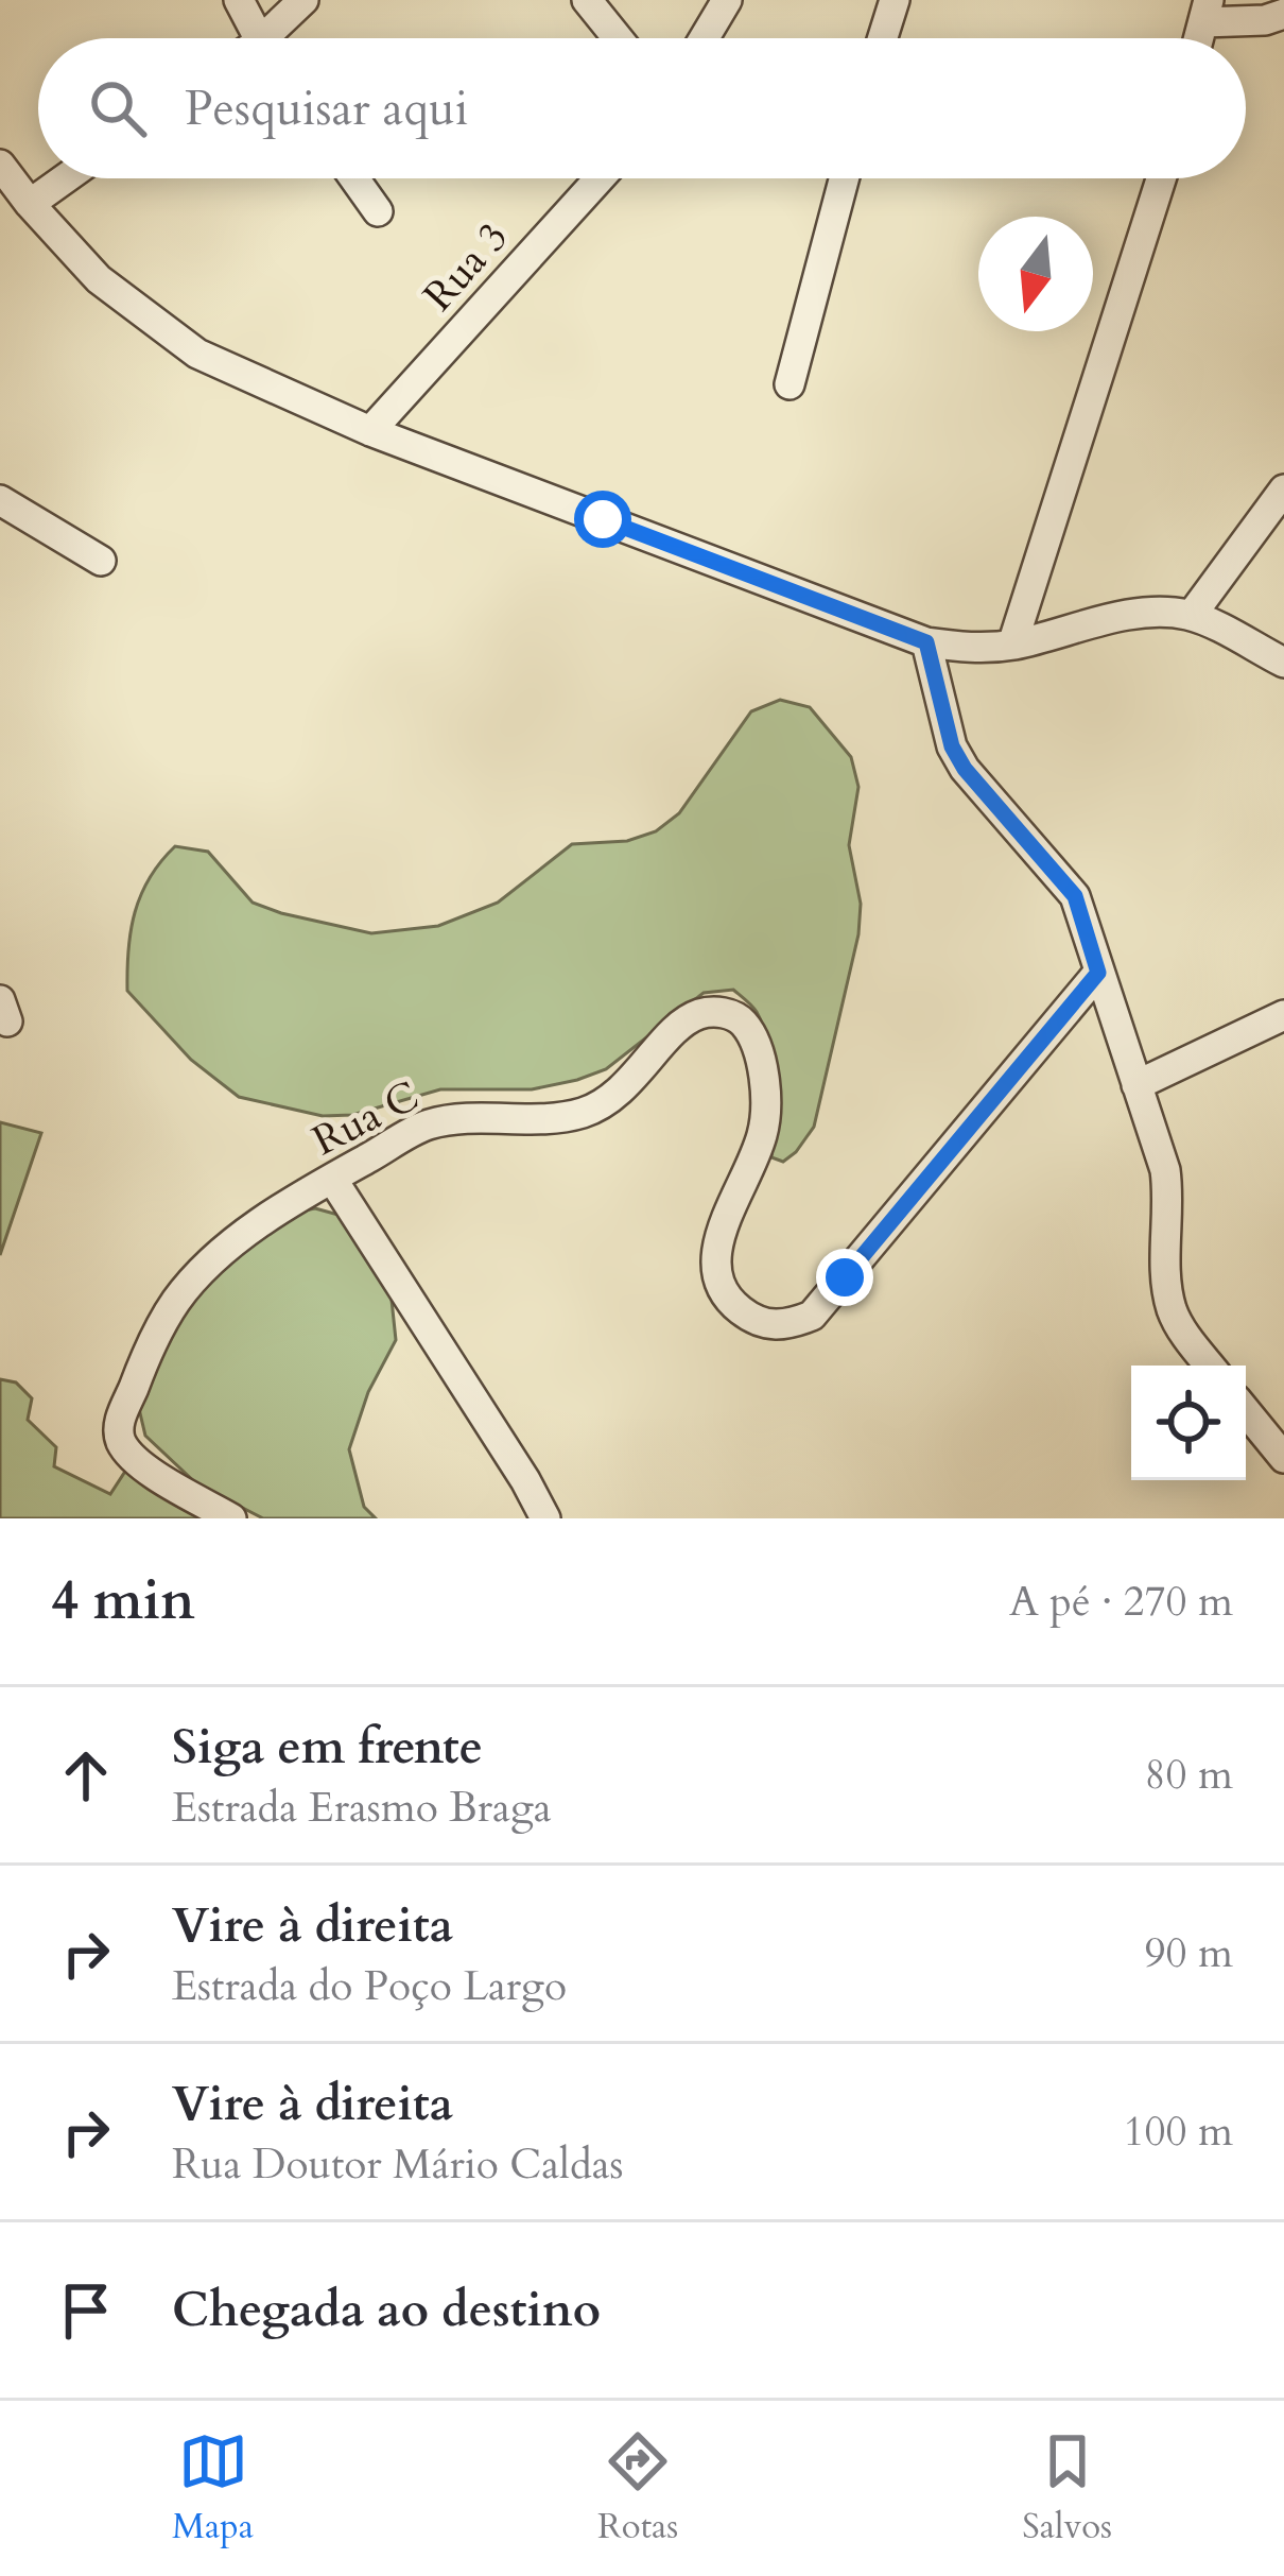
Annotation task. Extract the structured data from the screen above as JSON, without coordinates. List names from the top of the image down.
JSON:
{
  "streets": {
    "street": ["Rua 3", "Rua C"]
  },
  "north": "bottom",
  "page": {
    "search": "Pesquisar aqui",
    "heading": ["4 min", "A pé · 270 m"],
    "list": [
      ["Siga em frente", "Estrada Erasmo Braga", "80 m"],
      ["Vire à direita", "Estrada do Poço Largo", "90 m"],
      ["Vire à direita", "Rua Doutor Mário Caldas", "100 m"],
      "Chegada ao destino"
    ],
    "nav": ["Mapa", "Rotas", "Salvos"]
  }
}
